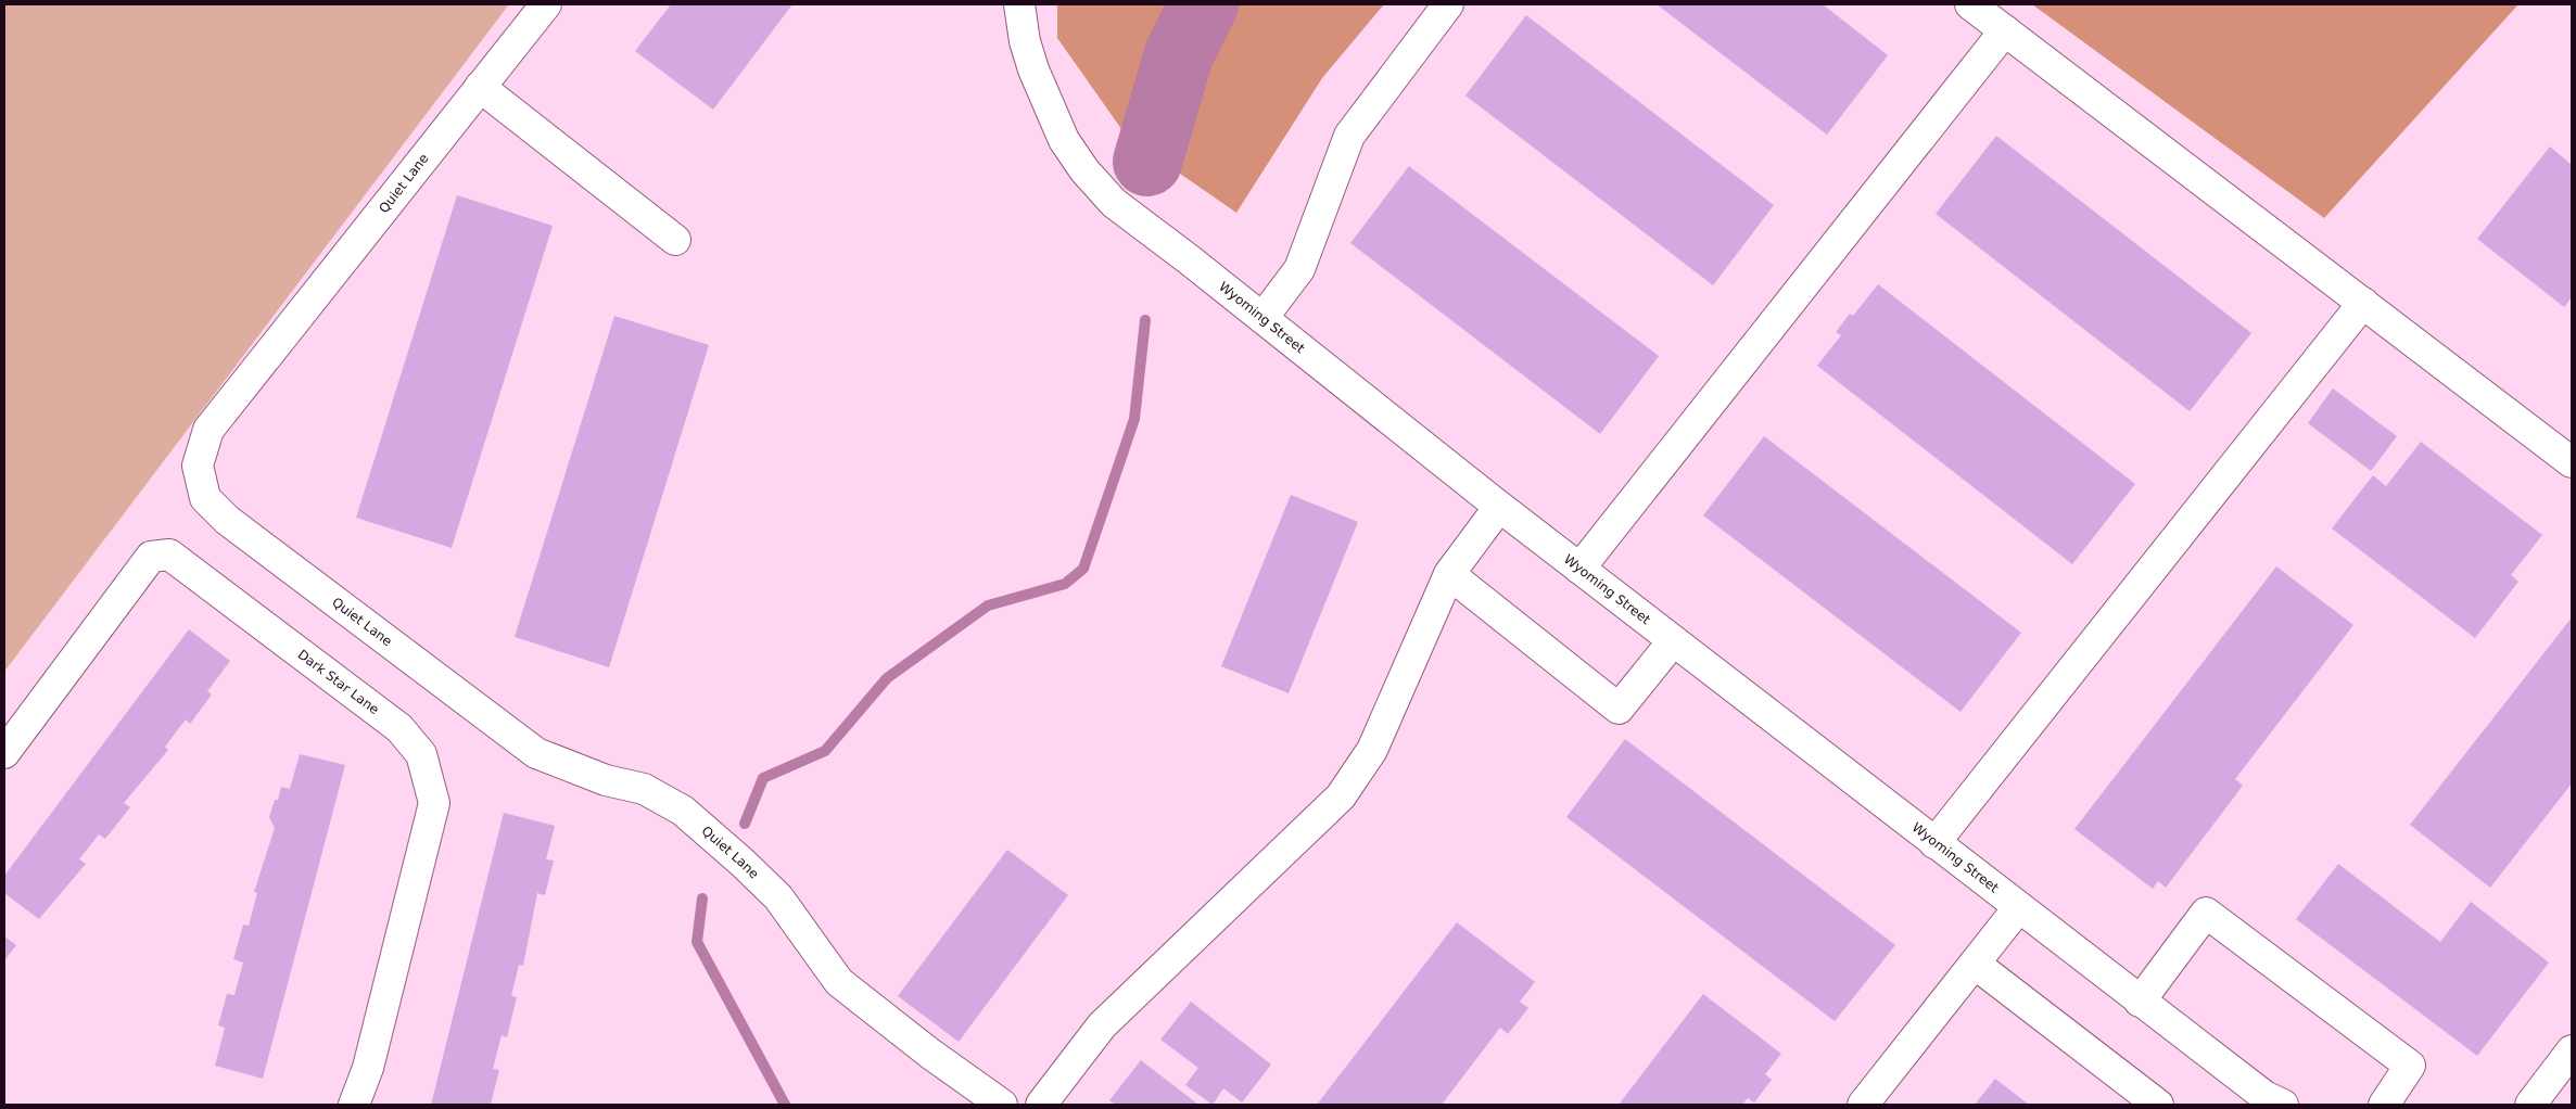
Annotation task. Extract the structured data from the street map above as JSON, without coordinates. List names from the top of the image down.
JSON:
{
  "streets": {
    "street": ["Quiet Lane", "Wyoming Street", "Dark Star Lane"]
  }
}
